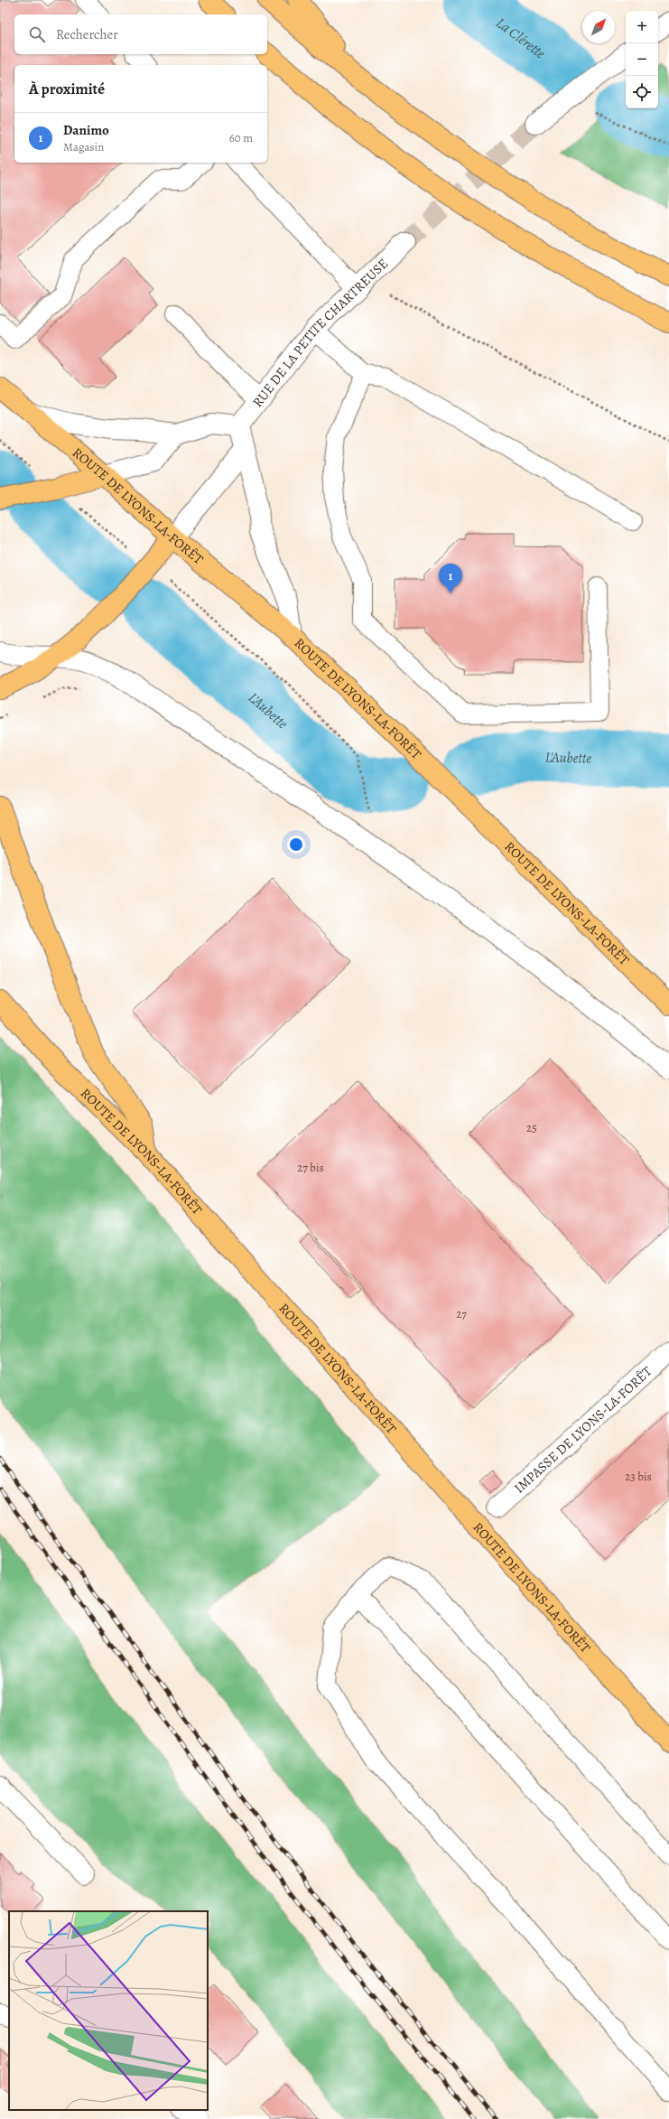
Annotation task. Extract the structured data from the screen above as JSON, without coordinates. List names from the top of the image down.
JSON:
{
  "streets": {
    "main road": ["ROUTE DE LYONS-LA-FORÊT"],
    "street": ["RUE DE LA PETITE CHARTREUSE", "IMPASSE DE LYONS-LA-FORÊT"]
  },
  "water": ["La Clérette", "L'Aubette"],
  "house_numbers": [
    "25",
    "27 bis",
    "27",
    "23 bis"
  ],
  "north": "top right",
  "page": {
    "map_buttons": ["+", "−"],
    "search": "Rechercher",
    "heading": "À proximité",
    "list": [
      {
        "mark": "1",
        "name": "Danimo",
        "note": "Magasin",
        "value": "60 m"
      }
    ],
    "pins": "1"
  }
}
